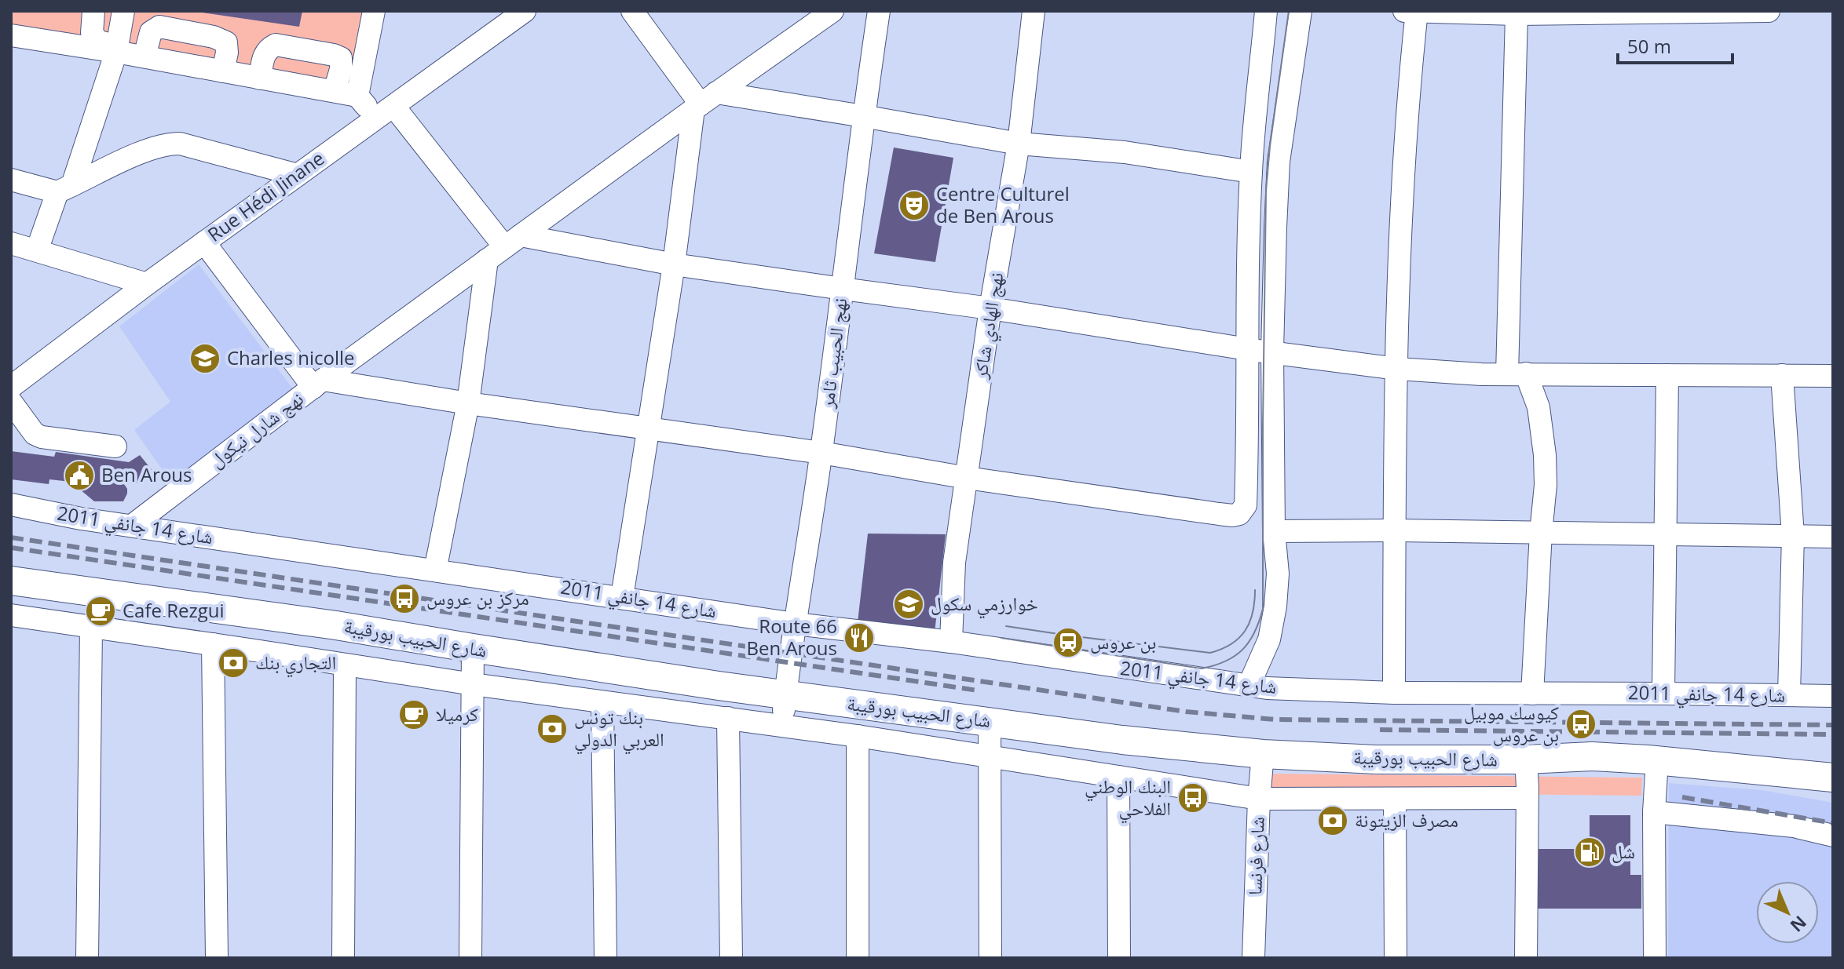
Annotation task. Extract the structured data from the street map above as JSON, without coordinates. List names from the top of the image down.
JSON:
{
  "streets": {
    "main road": ["شارع الحبيب بورقيبة"],
    "street": [
      "Rue Hédi Jinane",
      "نهج الهادي شاكر",
      "نهج الحبيب ثامر",
      "نهج شارل نيكول",
      "شارع 14 جانفي 2011",
      "شارع فرنسا"
    ]
  },
  "crossings": [
    ["نهج الهادي شاكر", "شارع 14 جانفي 2011"],
    ["نهج الحبيب ثامر", "شارع 14 جانفي 2011"],
    ["نهج الحبيب ثامر", "شارع الحبيب بورقيبة"],
    ["نهج شارل نيكول", "شارع 14 جانفي 2011"],
    ["شارع الحبيب بورقيبة", "شارع فرنسا"]
  ],
  "places": {
    "theatre": ["Centre Culturel de Ben Arous"],
    "school or university": ["Charles nicolle", "خوارزمي سكول"],
    "public building": ["Ben Arous"],
    "bus stop": ["مركز بن عروس", "كيوسك موبيل بن عروس", "البنك الوطني الفلاحي"],
    "cafe": ["Cafe Rezgui", "كرميلا"],
    "restaurant": ["Route 66 Ben Arous"],
    "station": ["بن عروس"],
    "bank": ["التجاري بنك", "بنك تونس العربي الدولي", "مصرف الزيتونة"],
    "fuel station": ["شل"]
  },
  "scale_bar": "50 m",
  "north": "bottom right"
}
